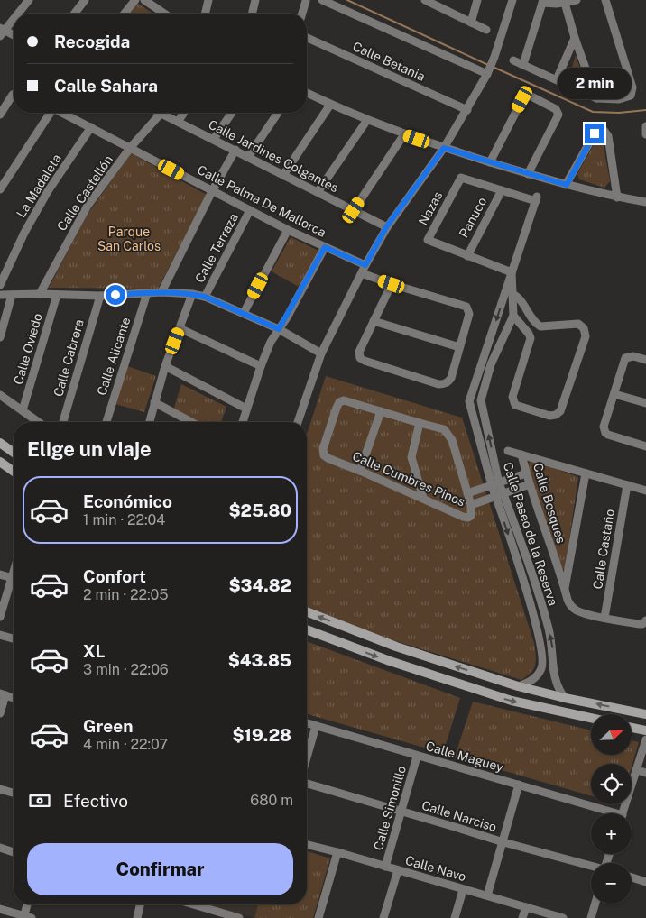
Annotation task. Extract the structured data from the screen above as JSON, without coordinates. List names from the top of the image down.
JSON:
{
  "streets": {
    "street": [
      "Calle Betania",
      "Calle Jardines Colgantes",
      "La Madaleta",
      "Calle Castellón",
      "Calle Palma De Mallorca",
      "Nazas",
      "Panuco",
      "Calle Terraza",
      "Calle Oviedo",
      "Calle Alicante",
      "Calle Cabrera",
      "Calle Cumbres Pinos",
      "Calle Bosques",
      "Calle Paseo de la Reserva",
      "Calle Castaño",
      "Calle Maguey",
      "Calle Simonillo",
      "Calle Narciso",
      "Calle Navo"
    ]
  },
  "crossings": [
    ["Calle Jardines Colgantes", "Calle Castellón"],
    ["La Madaleta", "Calle Palma De Mallorca"],
    ["Calle Castellón", "Calle Palma De Mallorca"],
    ["Calle Palma De Mallorca", "Calle Terraza"],
    ["Nazas", "Panuco"],
    ["Nazas", "Calle Paseo de la Reserva"],
    ["Calle Bosques", "Calle Castaño"],
    ["Calle Maguey", "Calle Simonillo"],
    ["Calle Simonillo", "Calle Narciso"],
    ["Calle Simonillo", "Calle Navo"]
  ],
  "parks": ["Parque San Carlos"],
  "north": "top right",
  "page": {
    "banner": ["Recogida", "Calle Sahara"],
    "bubble": "2 min",
    "heading": "Elige un viaje",
    "list": [
      {
        "name": "Económico",
        "note": "1 min · 22:04",
        "value": "$25.80"
      },
      {
        "name": "Confort",
        "note": "2 min · 22:05",
        "value": "$34.82"
      },
      {
        "name": "XL",
        "note": "3 min · 22:06",
        "value": "$43.85"
      },
      {
        "name": "Green",
        "note": "4 min · 22:07",
        "value": "$19.28"
      }
    ],
    "map_buttons": ["+", "−"],
    "pay": ["Efectivo", "680 m"],
    "buttons": "Confirmar"
  }
}
